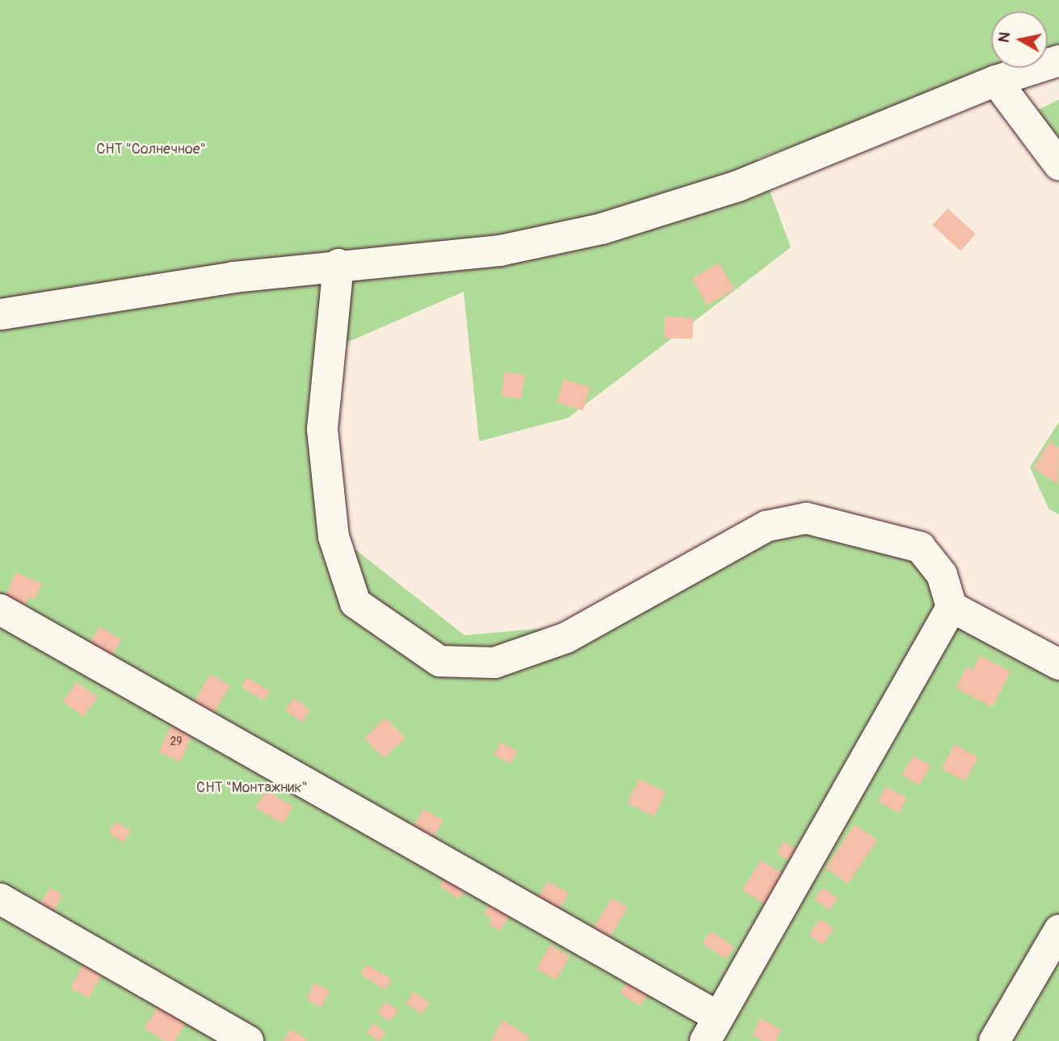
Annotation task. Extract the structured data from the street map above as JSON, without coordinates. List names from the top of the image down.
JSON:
{
  "parks": ["СНТ \"Солнечное\"", "СНТ \"Монтажник\""],
  "house_numbers": ["29"],
  "north": "left"
}
